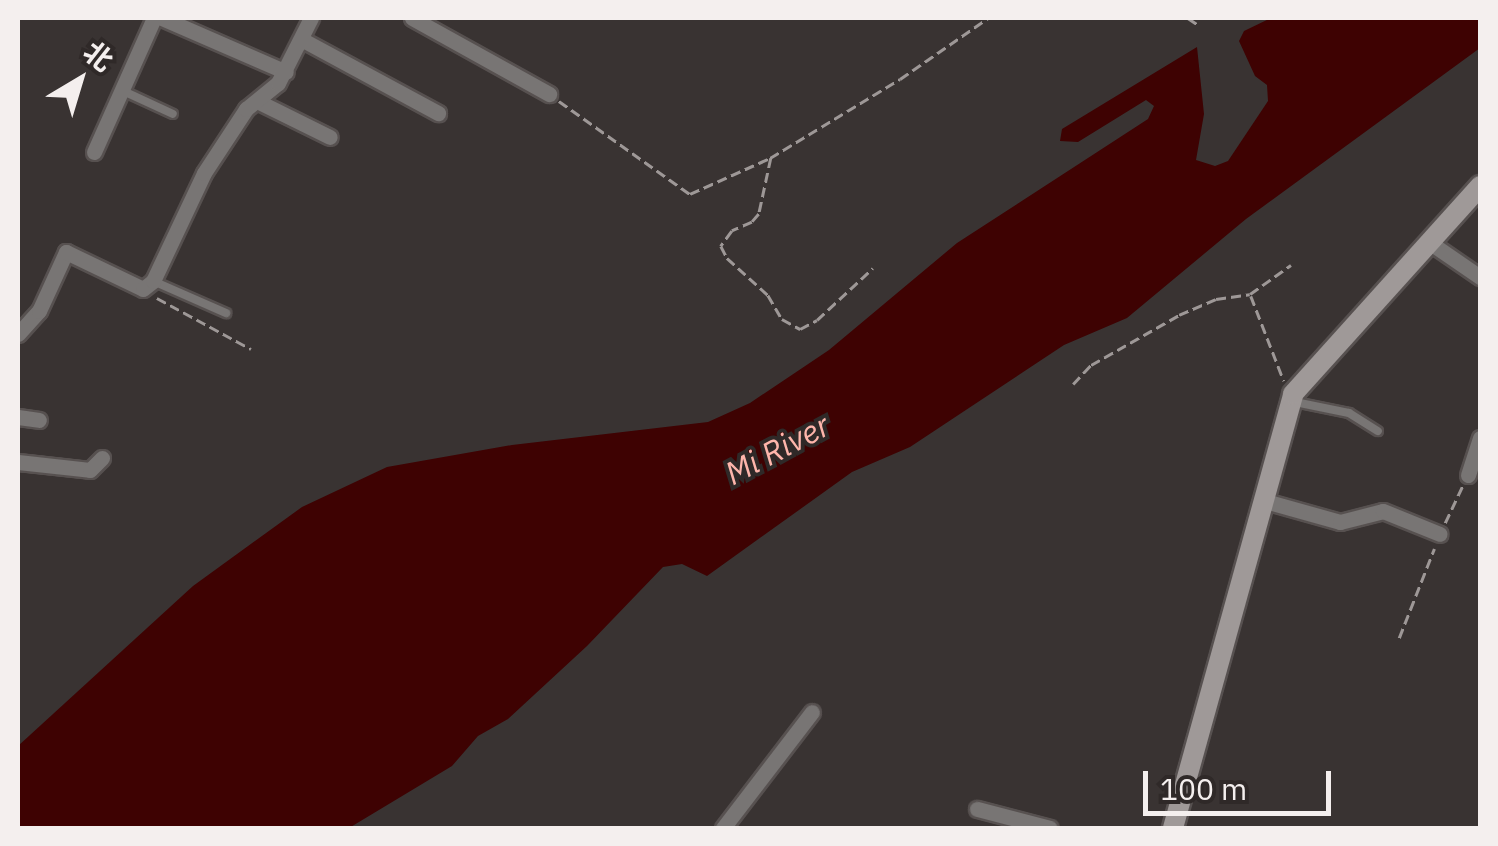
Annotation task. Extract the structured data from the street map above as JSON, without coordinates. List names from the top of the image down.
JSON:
{
  "water": ["Mi River"],
  "scale_bar": "100 m",
  "north": "top right"
}
